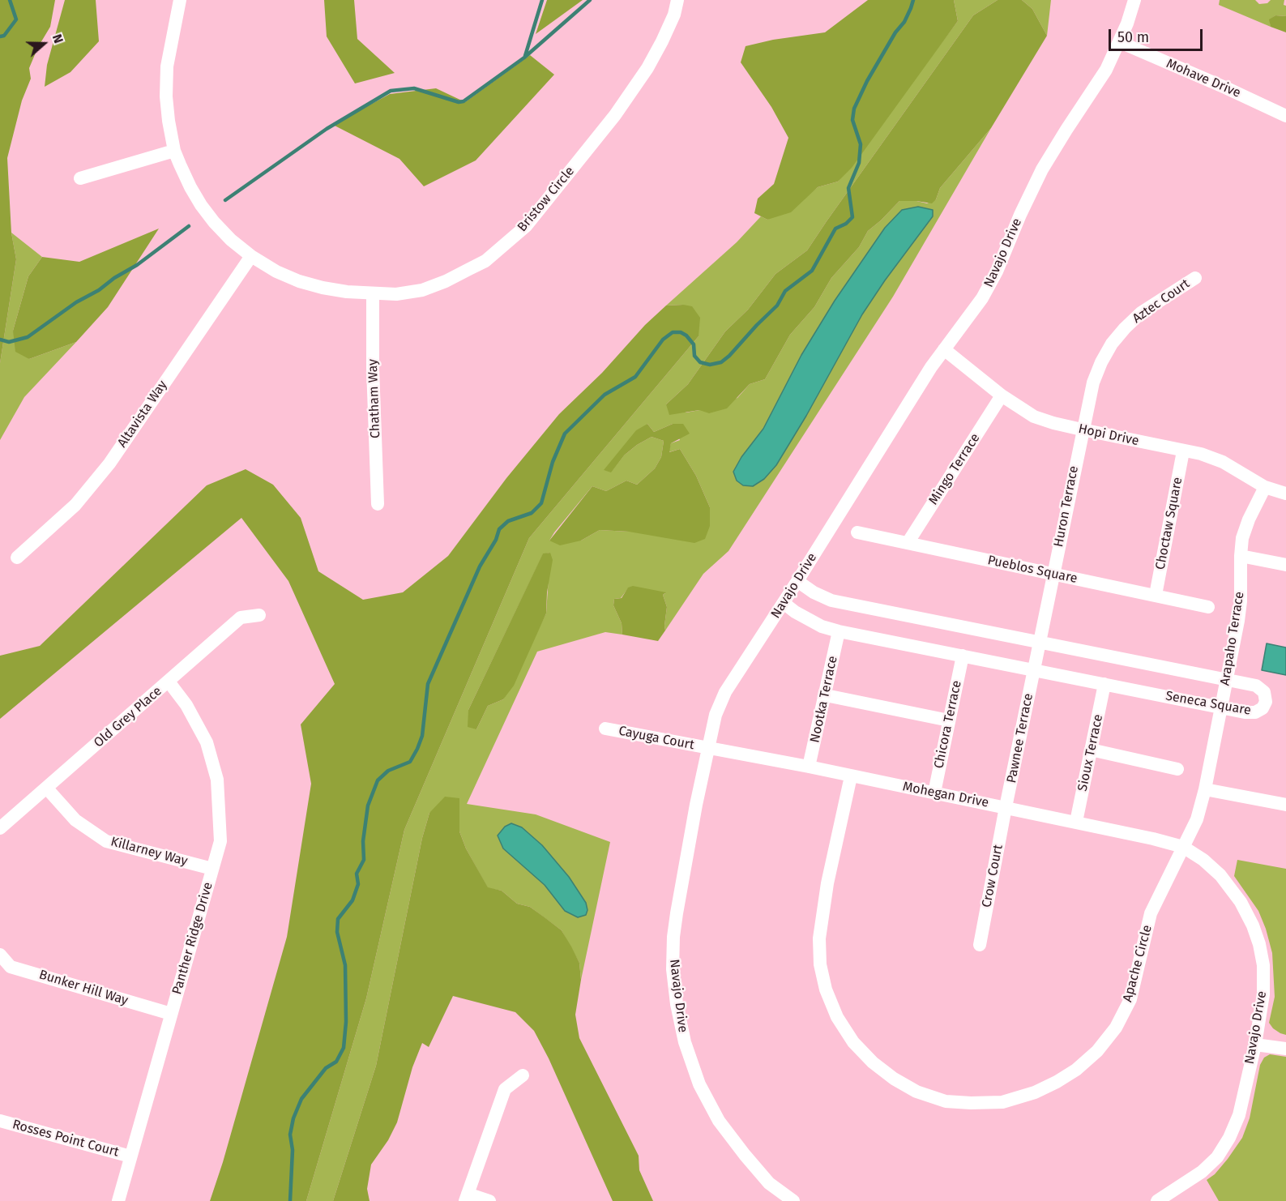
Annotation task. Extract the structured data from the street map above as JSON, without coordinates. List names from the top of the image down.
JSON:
{
  "streets": {
    "street": [
      "Mohave Drive",
      "Bristow Circle",
      "Navajo Drive",
      "Aztec Court",
      "Chatham Way",
      "Altavista Way",
      "Hopi Drive",
      "Mingo Terrace",
      "Huron Terrace",
      "Choctaw Square",
      "Pueblos Square",
      "Arapaho Terrace",
      "Nootka Terrace",
      "Seneca Square",
      "Old Grey Place",
      "Chicora Terrace",
      "Cayuga Court",
      "Pawnee Terrace",
      "Sioux Terrace",
      "Mohegan Drive",
      "Killarney Way",
      "Crow Court",
      "Panther Ridge Drive",
      "Apache Circle",
      "Bunker Hill Way",
      "Rosses Point Court"
    ]
  },
  "crossings": [
    ["Mohave Drive", "Navajo Drive"],
    ["Bristow Circle", "Chatham Way"],
    ["Bristow Circle", "Altavista Way"],
    ["Navajo Drive", "Hopi Drive"],
    ["Navajo Drive", "Arapaho Terrace"],
    ["Navajo Drive", "Seneca Square"],
    ["Navajo Drive", "Cayuga Court"],
    ["Navajo Drive", "Mohegan Drive"],
    ["Navajo Drive", "Apache Circle"],
    ["Aztec Court", "Hopi Drive"],
    ["Aztec Court", "Huron Terrace"],
    ["Hopi Drive", "Mingo Terrace"],
    ["Hopi Drive", "Huron Terrace"],
    ["Hopi Drive", "Choctaw Square"],
    ["Hopi Drive", "Arapaho Terrace"],
    ["Mingo Terrace", "Pueblos Square"],
    ["Huron Terrace", "Pueblos Square"],
    ["Huron Terrace", "Seneca Square"],
    ["Huron Terrace", "Pawnee Terrace"],
    ["Choctaw Square", "Pueblos Square"],
    ["Arapaho Terrace", "Seneca Square"],
    ["Arapaho Terrace", "Mohegan Drive"],
    ["Arapaho Terrace", "Apache Circle"],
    ["Nootka Terrace", "Seneca Square"],
    ["Nootka Terrace", "Mohegan Drive"],
    ["Seneca Square", "Chicora Terrace"],
    ["Seneca Square", "Pawnee Terrace"],
    ["Seneca Square", "Sioux Terrace"],
    ["Old Grey Place", "Killarney Way"],
    ["Old Grey Place", "Panther Ridge Drive"],
    ["Chicora Terrace", "Mohegan Drive"],
    ["Cayuga Court", "Mohegan Drive"],
    ["Pawnee Terrace", "Mohegan Drive"],
    ["Pawnee Terrace", "Crow Court"],
    ["Sioux Terrace", "Mohegan Drive"],
    ["Mohegan Drive", "Crow Court"],
    ["Mohegan Drive", "Apache Circle"],
    ["Killarney Way", "Panther Ridge Drive"],
    ["Panther Ridge Drive", "Bunker Hill Way"],
    ["Panther Ridge Drive", "Rosses Point Court"]
  ],
  "scale_bar": "50 m",
  "north": "right"
}
